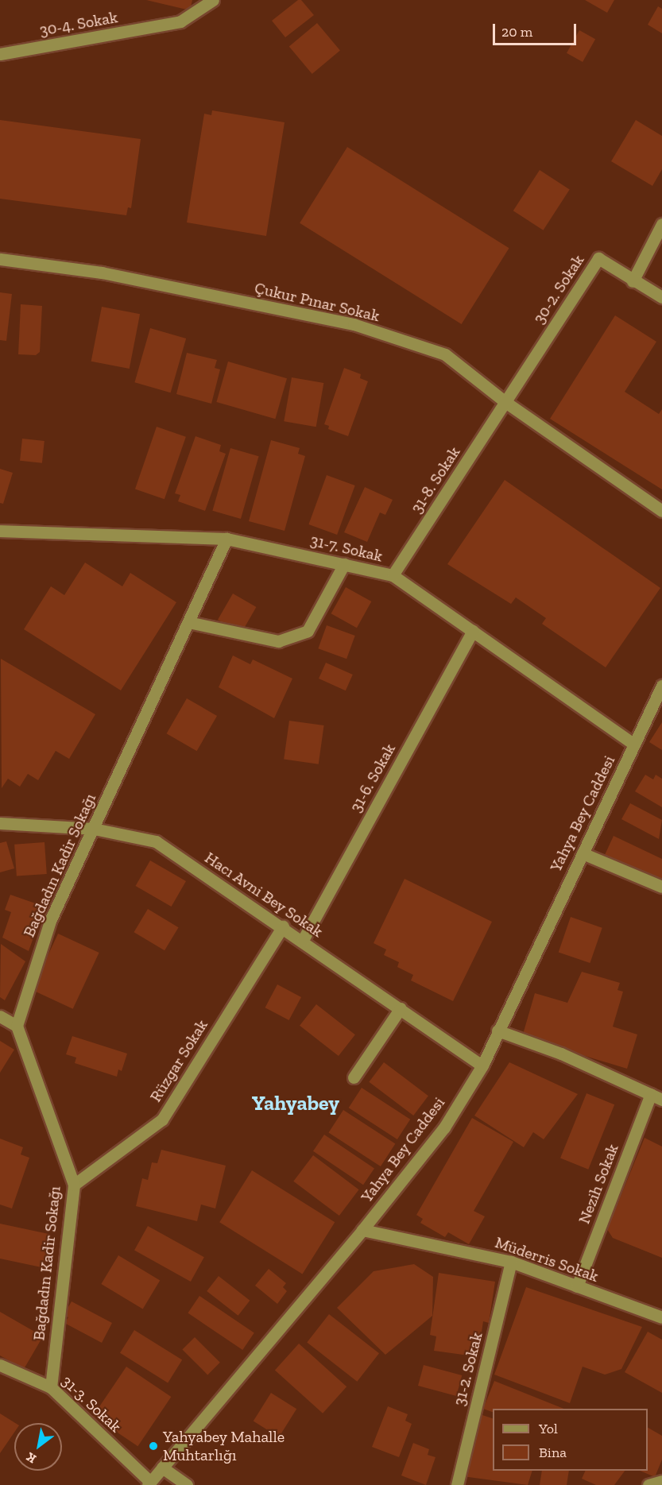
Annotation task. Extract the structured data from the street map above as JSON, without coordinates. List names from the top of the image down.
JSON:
{
  "streets": {
    "street": [
      "30-4. Sokak",
      "30-2. Sokak",
      "Çukur Pınar Sokak",
      "31-8. Sokak",
      "31-7. Sokak",
      "31-6. Sokak",
      "Yahya Bey Caddesi",
      "Bağdadın Kadir Sokağı",
      "Hacı Avni Bey Sokak",
      "Rüzgar Sokak",
      "Nezih Sokak",
      "Müderris Sokak",
      "31-2. Sokak",
      "31-3. Sokak"
    ]
  },
  "crossings": [
    ["30-2. Sokak", "Çukur Pınar Sokak"],
    ["30-2. Sokak", "31-8. Sokak"],
    ["Çukur Pınar Sokak", "31-8. Sokak"],
    ["31-8. Sokak", "31-7. Sokak"],
    ["31-7. Sokak", "31-6. Sokak"],
    ["31-7. Sokak", "Yahya Bey Caddesi"],
    ["31-7. Sokak", "Bağdadın Kadir Sokağı"],
    ["31-6. Sokak", "Hacı Avni Bey Sokak"],
    ["Yahya Bey Caddesi", "Hacı Avni Bey Sokak"],
    ["Yahya Bey Caddesi", "Müderris Sokak"],
    ["Yahya Bey Caddesi", "31-3. Sokak"],
    ["Bağdadın Kadir Sokağı", "Hacı Avni Bey Sokak"],
    ["Bağdadın Kadir Sokağı", "Rüzgar Sokak"],
    ["Bağdadın Kadir Sokağı", "31-3. Sokak"],
    ["Hacı Avni Bey Sokak", "Rüzgar Sokak"],
    ["Nezih Sokak", "Müderris Sokak"],
    ["Müderris Sokak", "31-2. Sokak"]
  ],
  "districts": ["Yahyabey"],
  "places": ["Yahyabey Mahalle Muhtarlığı"],
  "legend": ["Yol", "Bina"],
  "scale_bar": "20 m",
  "north": "bottom left"
}
